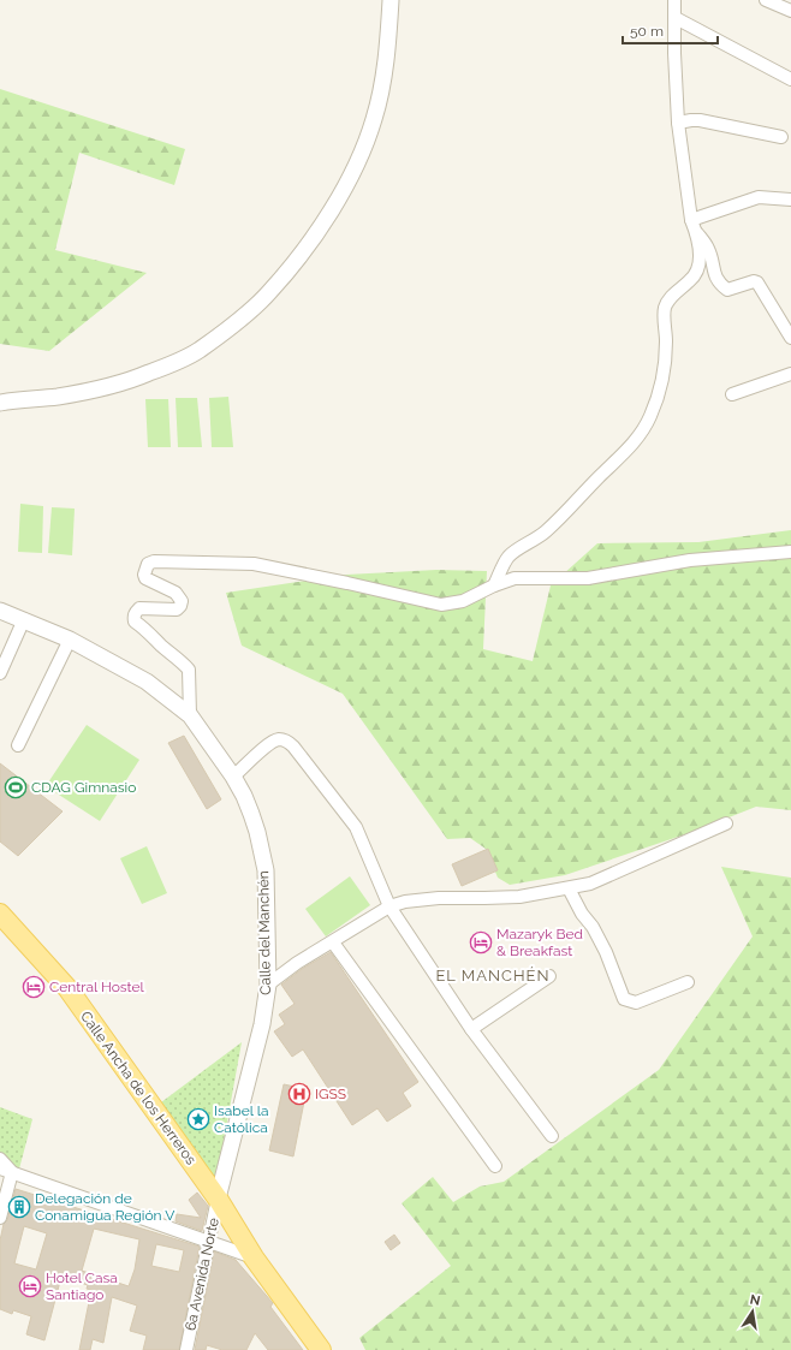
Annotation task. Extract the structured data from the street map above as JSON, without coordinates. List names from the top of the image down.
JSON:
{
  "streets": {
    "main road": ["Calle Ancha de los Herreros"],
    "street": ["Calle del Manchén", "6a Avenida Norte"]
  },
  "crossings": [
    ["Calle del Manchén", "Calle Ancha de los Herreros"],
    ["Calle del Manchén", "6a Avenida Norte"],
    ["Calle Ancha de los Herreros", "6a Avenida Norte"]
  ],
  "districts": ["EL MANCHÉN"],
  "places": {
    "sports": ["CDAG Gimnasio"],
    "hotel": ["Mazaryk Bed & Breakfast", "Central Hostel", "Hotel Casa Santiago"],
    "hospital": ["IGSS"],
    "place": ["Isabel la Católica"],
    "building": ["Delegación de Conamigua Región V"]
  },
  "scale_bar": "50 m",
  "north": "top"
}
